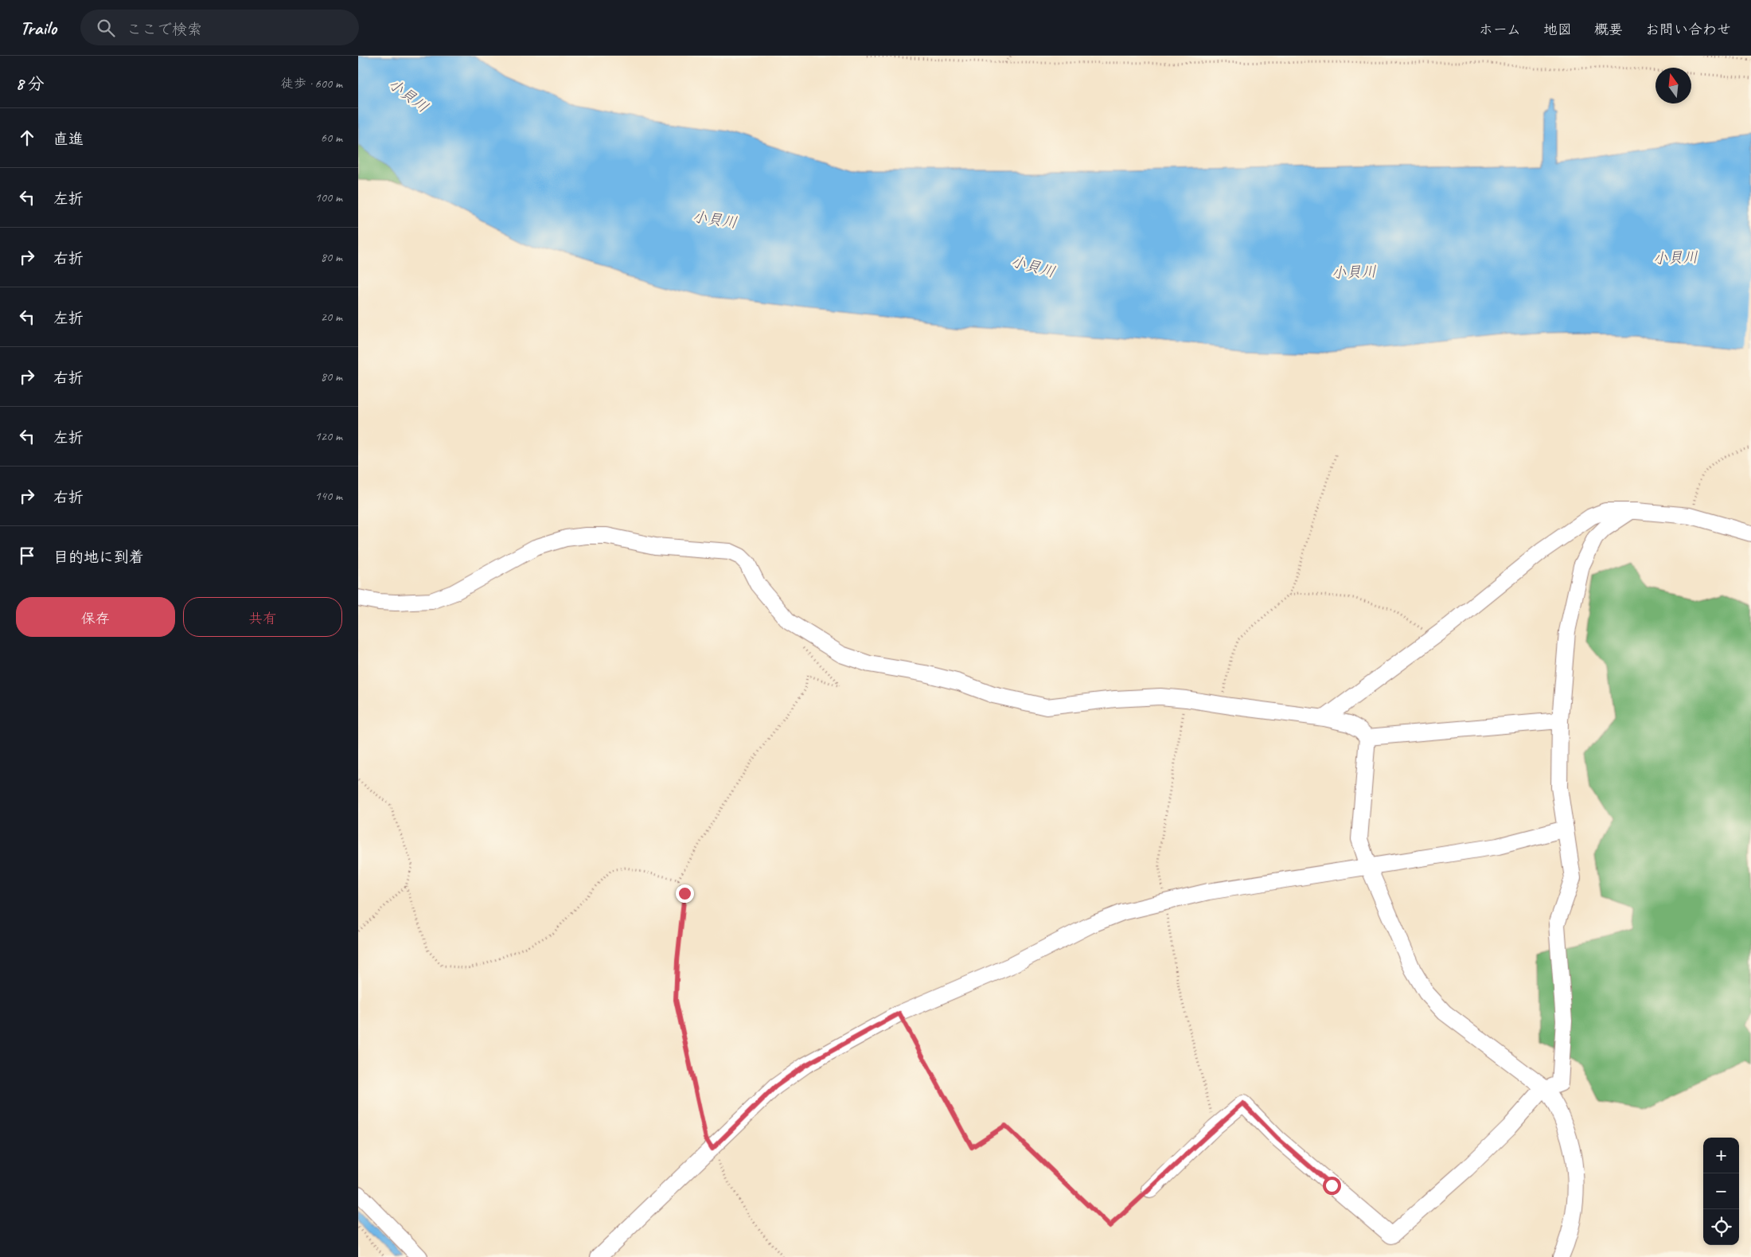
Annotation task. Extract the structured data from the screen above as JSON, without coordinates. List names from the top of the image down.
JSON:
{
  "water": ["小貝川"],
  "north": "top",
  "page": {
    "header": "Trailo",
    "search": "ここで検索",
    "nav": [
      "ホーム",
      "地図",
      "概要",
      "お問い合わせ"
    ],
    "heading": ["8 分", "徒歩 · 600 m"],
    "list": [
      ["直進", "60 m"],
      ["左折", "100 m"],
      ["右折", "80 m"],
      ["左折", "20 m"],
      ["右折", "80 m"],
      ["左折", "120 m"],
      ["右折", "140 m"],
      "目的地に到着"
    ],
    "buttons": ["保存", "共有"],
    "map_buttons": ["+", "−"]
  }
}
